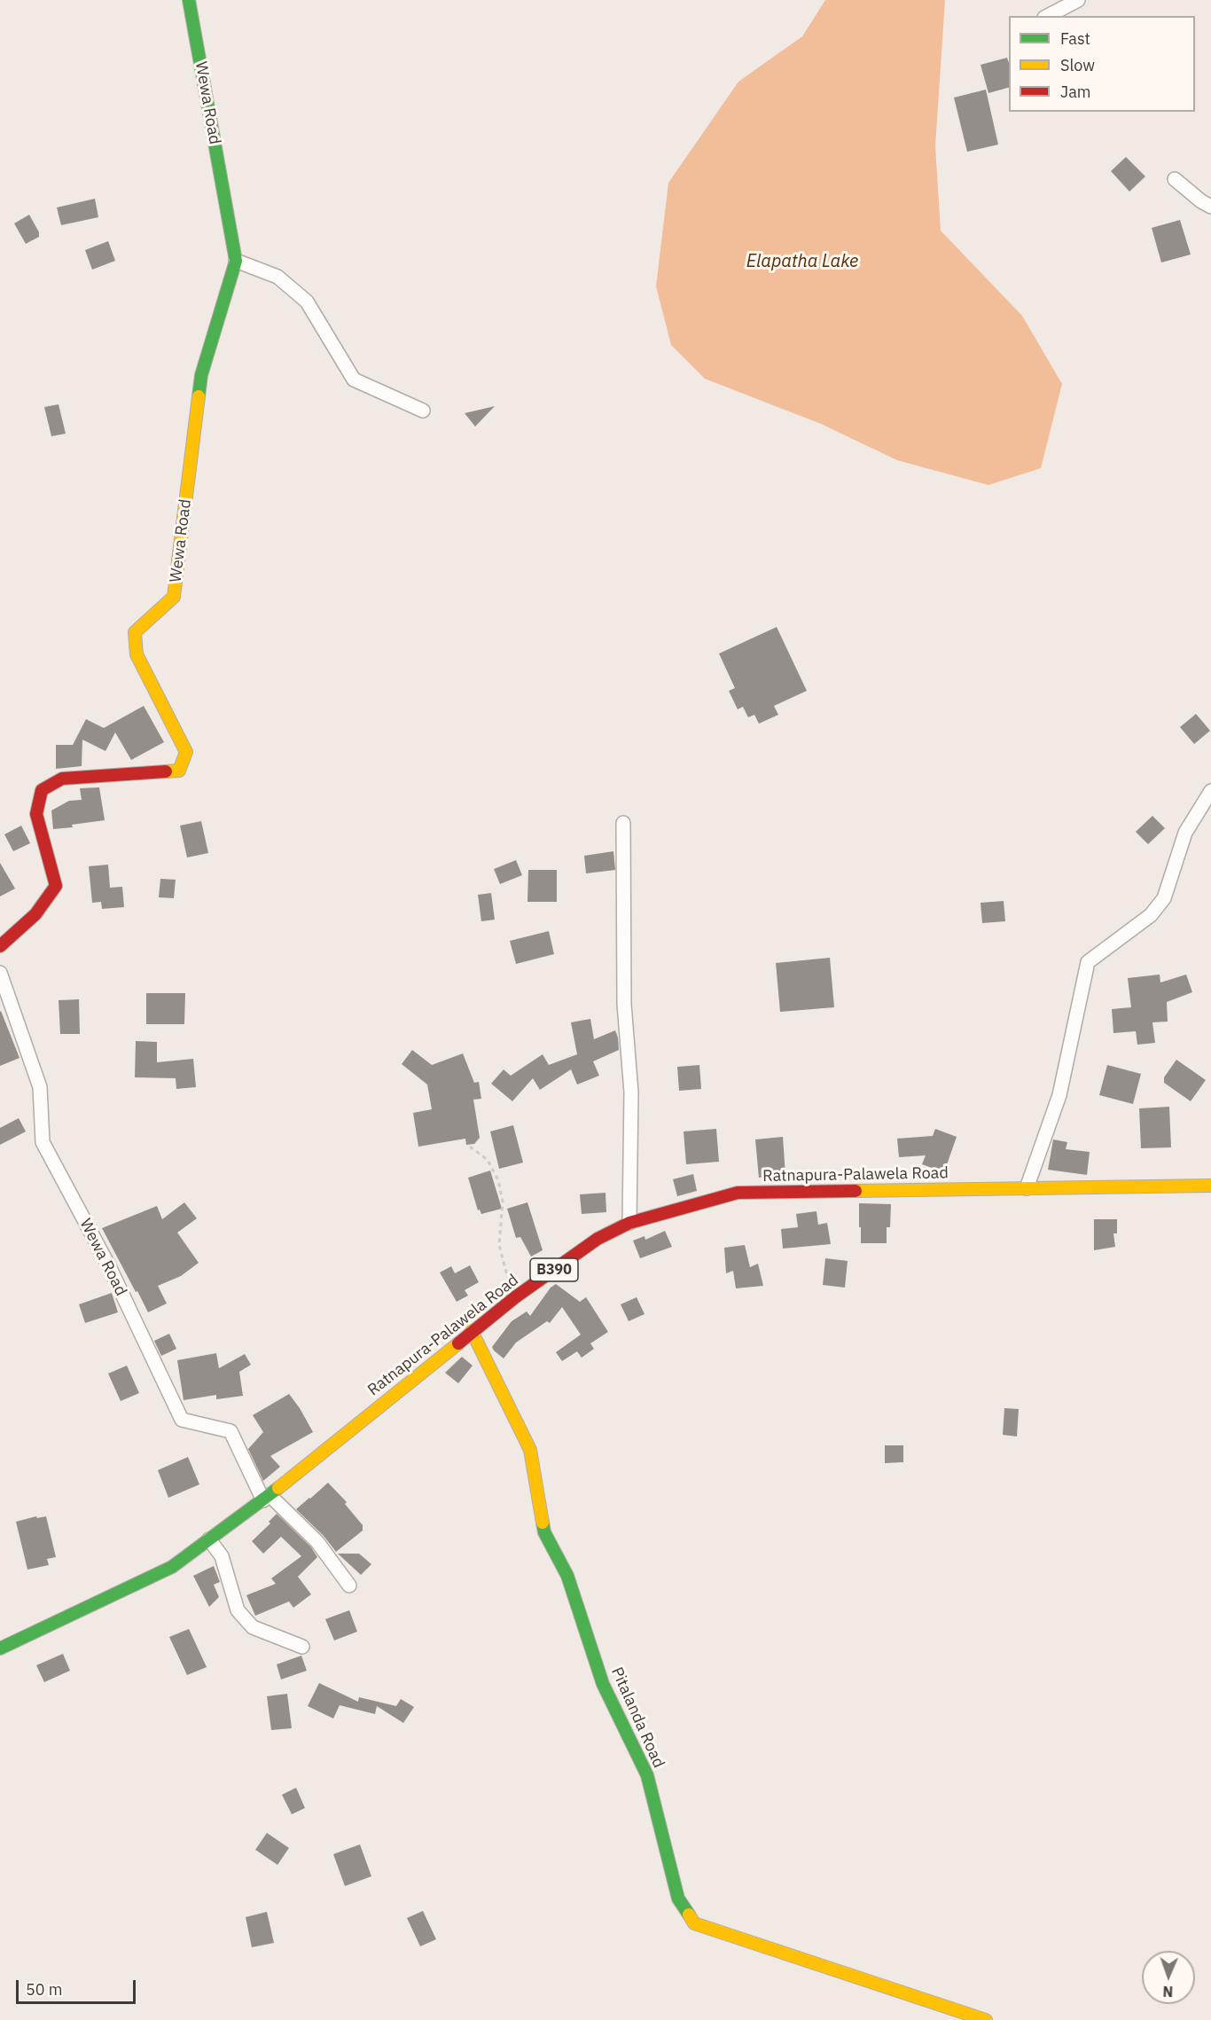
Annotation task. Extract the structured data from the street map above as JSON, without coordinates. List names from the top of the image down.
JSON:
{
  "streets": {
    "street": [
      "Wewa Road",
      "Ratnapura-Palawela Road",
      "B390",
      "Pitalanda Road"
    ]
  },
  "crossings": [
    ["Wewa Road", "Ratnapura-Palawela Road"],
    ["Ratnapura-Palawela Road", "Pitalanda Road"]
  ],
  "water": ["Elapatha Lake"],
  "legend": ["Fast", "Slow", "Jam"],
  "scale_bar": "50 m",
  "north": "bottom"
}
